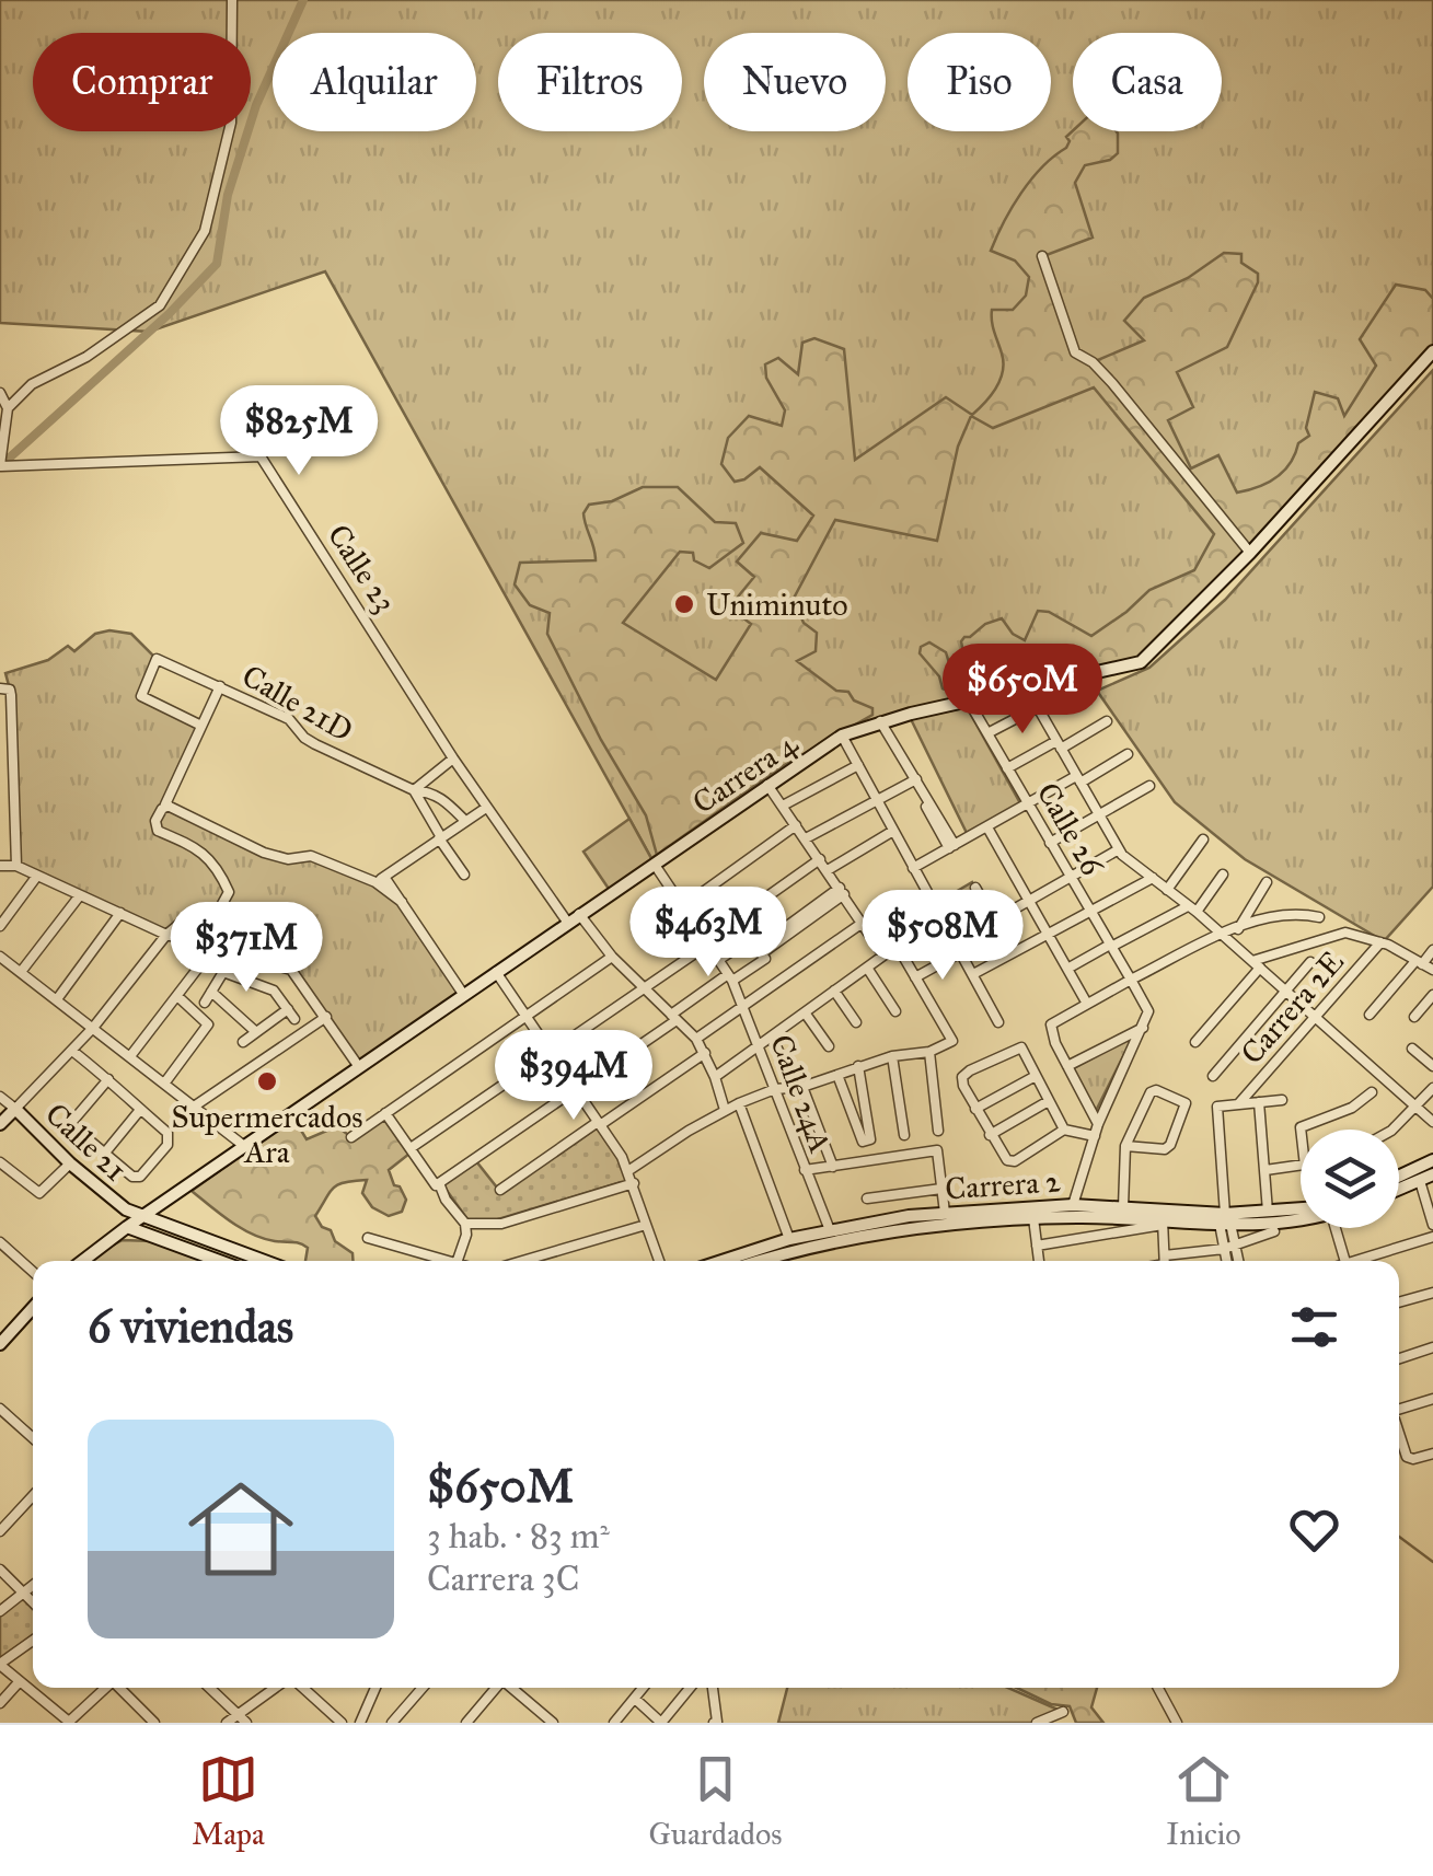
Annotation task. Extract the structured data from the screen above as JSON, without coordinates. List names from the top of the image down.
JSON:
{
  "streets": {
    "main road": ["Carrera 4", "Calle 21", "Carrera 2"],
    "street": [
      "Calle 23",
      "Calle 21D",
      "Calle 26",
      "Carrera 2E",
      "Calle 24A"
    ]
  },
  "crossings": [
    ["Calle 23", "Carrera 4"],
    ["Carrera 4", "Calle 26"],
    ["Carrera 4", "Calle 24A"],
    ["Carrera 4", "Calle 21"],
    ["Carrera 2E", "Carrera 2"],
    ["Calle 24A", "Carrera 2"]
  ],
  "places": ["Uniminuto", "Supermercados Ara"],
  "page": {
    "chip": [
      "Comprar",
      "Alquilar",
      "Filtros",
      "Nuevo",
      "Piso",
      "Casa"
    ],
    "price": [
      "$825M",
      "$650M",
      "$463M",
      "$508M",
      "$371M",
      "$394M"
    ],
    "heading": "6 viviendas",
    "list": [
      {
        "name": "$650M",
        "note": "3 hab. · 83 m² · Carrera 3C"
      }
    ],
    "tabs": ["Mapa", "Guardados", "Inicio"]
  }
}
